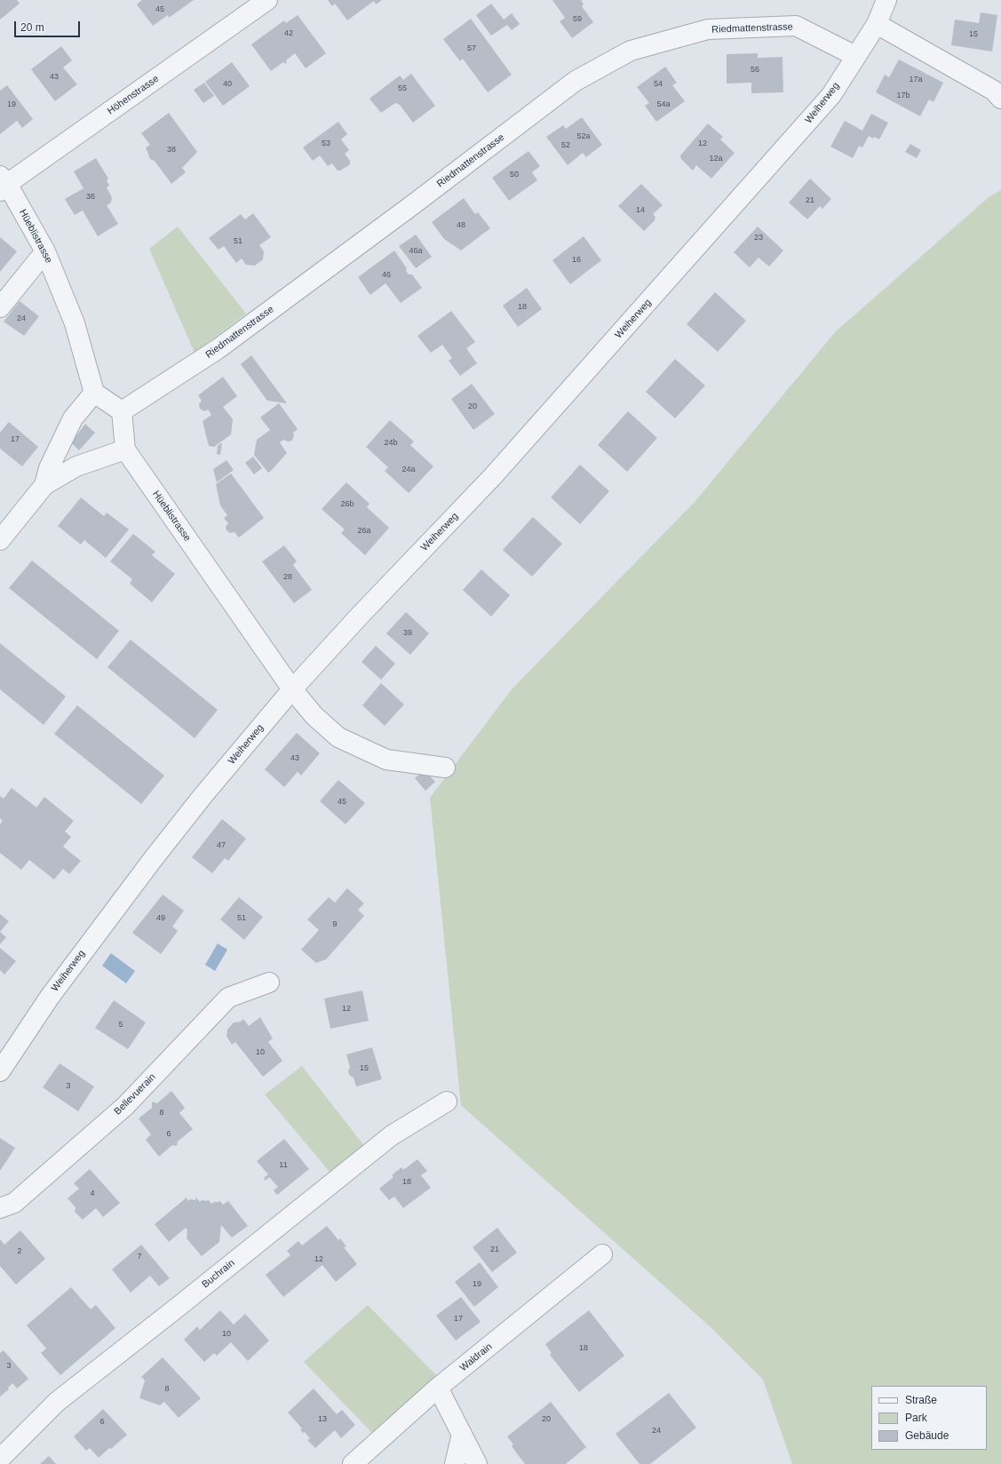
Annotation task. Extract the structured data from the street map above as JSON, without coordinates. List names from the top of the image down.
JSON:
{
  "streets": {
    "street": [
      "Riedmattenstrasse",
      "Höhenstrasse",
      "Weiherweg",
      "Hüeblistrasse",
      "Bellevuerain",
      "Buchrain",
      "Waldrain"
    ]
  },
  "crossings": [
    ["Riedmattenstrasse", "Weiherweg"],
    ["Riedmattenstrasse", "Hüeblistrasse"],
    ["Höhenstrasse", "Hüeblistrasse"],
    ["Weiherweg", "Hüeblistrasse"]
  ],
  "house_numbers": [
    "45",
    "59",
    "42",
    "15",
    "57",
    "56",
    "43",
    "17a",
    "40",
    "54",
    "55",
    "17b",
    "19",
    "54a",
    "52a",
    "53",
    "12",
    "52",
    "38",
    "12a",
    "50",
    "36",
    "21",
    "14",
    "48",
    "23",
    "51",
    "46a",
    "16",
    "46",
    "18",
    "24",
    "20",
    "17",
    "24b",
    "24a",
    "26b",
    "26a",
    "28",
    "39",
    "43",
    "45",
    "47",
    "49",
    "51",
    "9",
    "12",
    "5",
    "10",
    "15",
    "3",
    "8",
    "6",
    "11",
    "18",
    "4",
    "21",
    "2",
    "7",
    "12",
    "19",
    "17",
    "10",
    "18",
    "3",
    "8",
    "13",
    "20",
    "6",
    "24"
  ],
  "legend": ["Straße", "Park", "Gebäude"],
  "scale_bar": "20 m"
}
